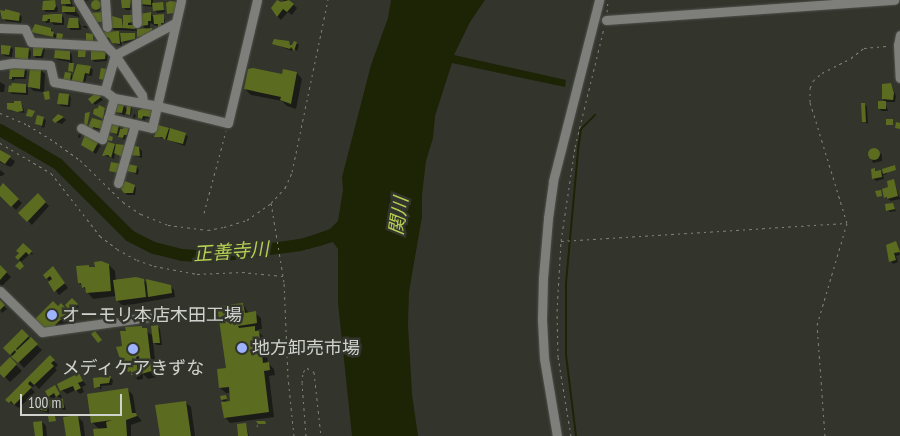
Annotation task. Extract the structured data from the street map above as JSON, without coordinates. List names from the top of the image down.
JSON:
{
  "water": ["関川", "正善寺川"],
  "places": ["オーモリ本店木田工場", "地方卸売市場", "メディケアきずな"],
  "scale_bar": "100 m"
}
